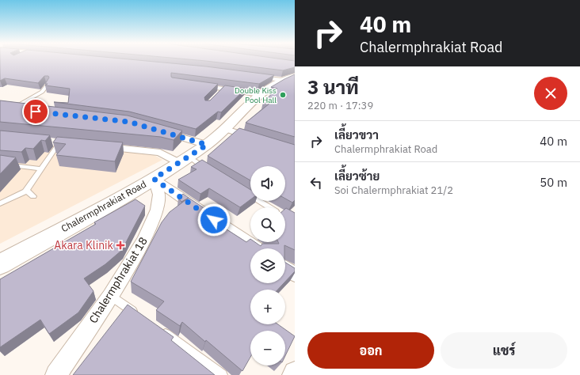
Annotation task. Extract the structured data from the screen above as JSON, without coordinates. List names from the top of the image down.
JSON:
{
  "streets": {
    "main road": ["Chalermphrakiat Road"],
    "street": ["Chalermphrakiat 18"]
  },
  "crossings": [
    ["Chalermphrakiat Road", "Chalermphrakiat 18"]
  ],
  "places": {
    "other": ["Double Kiss Pool Hall"],
    "health": ["Akara Klinik"]
  },
  "page": {
    "turn": ["40 m", "Chalermphrakiat Road"],
    "heading": ["3 นาที", "220 m · 17:39"],
    "list": [
      {
        "name": "เลี้ยวขวา",
        "note": "Chalermphrakiat Road",
        "value": "40 m"
      },
      {
        "name": "เลี้ยวซ้าย",
        "note": "Soi Chalermphrakiat 21/2",
        "value": "50 m"
      }
    ],
    "map_buttons": ["+", "−"],
    "buttons": ["ออก", "แชร์"]
  }
}
